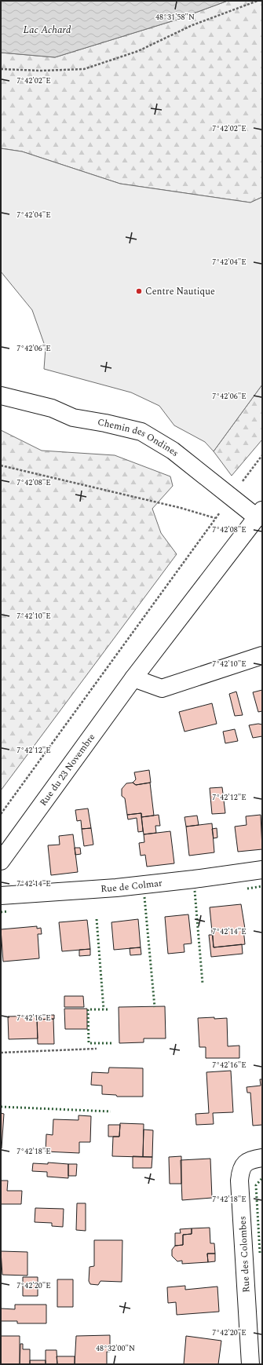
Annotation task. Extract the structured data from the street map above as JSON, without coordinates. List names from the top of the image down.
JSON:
{
  "streets": {
    "street": [
      "Chemin des Ondines",
      "Rue du 23 Novembre",
      "Rue de Colmar",
      "Rue des Colombes"
    ]
  },
  "crossings": [
    ["Chemin des Ondines", "Rue du 23 Novembre"]
  ],
  "water": ["Lac Achard"],
  "places": ["Centre Nautique"],
  "coordinates": [
    "48°31'58\"N",
    "7°42'02\"E",
    "7°42'04\"E",
    "7°42'06\"E",
    "7°42'08\"E",
    "7°42'10\"E",
    "7°42'12\"E",
    "7°42'14\"E",
    "7°42'16\"E",
    "7°42'18\"E",
    "7°42'20\"E",
    "48°32'00\"N"
  ]
}
